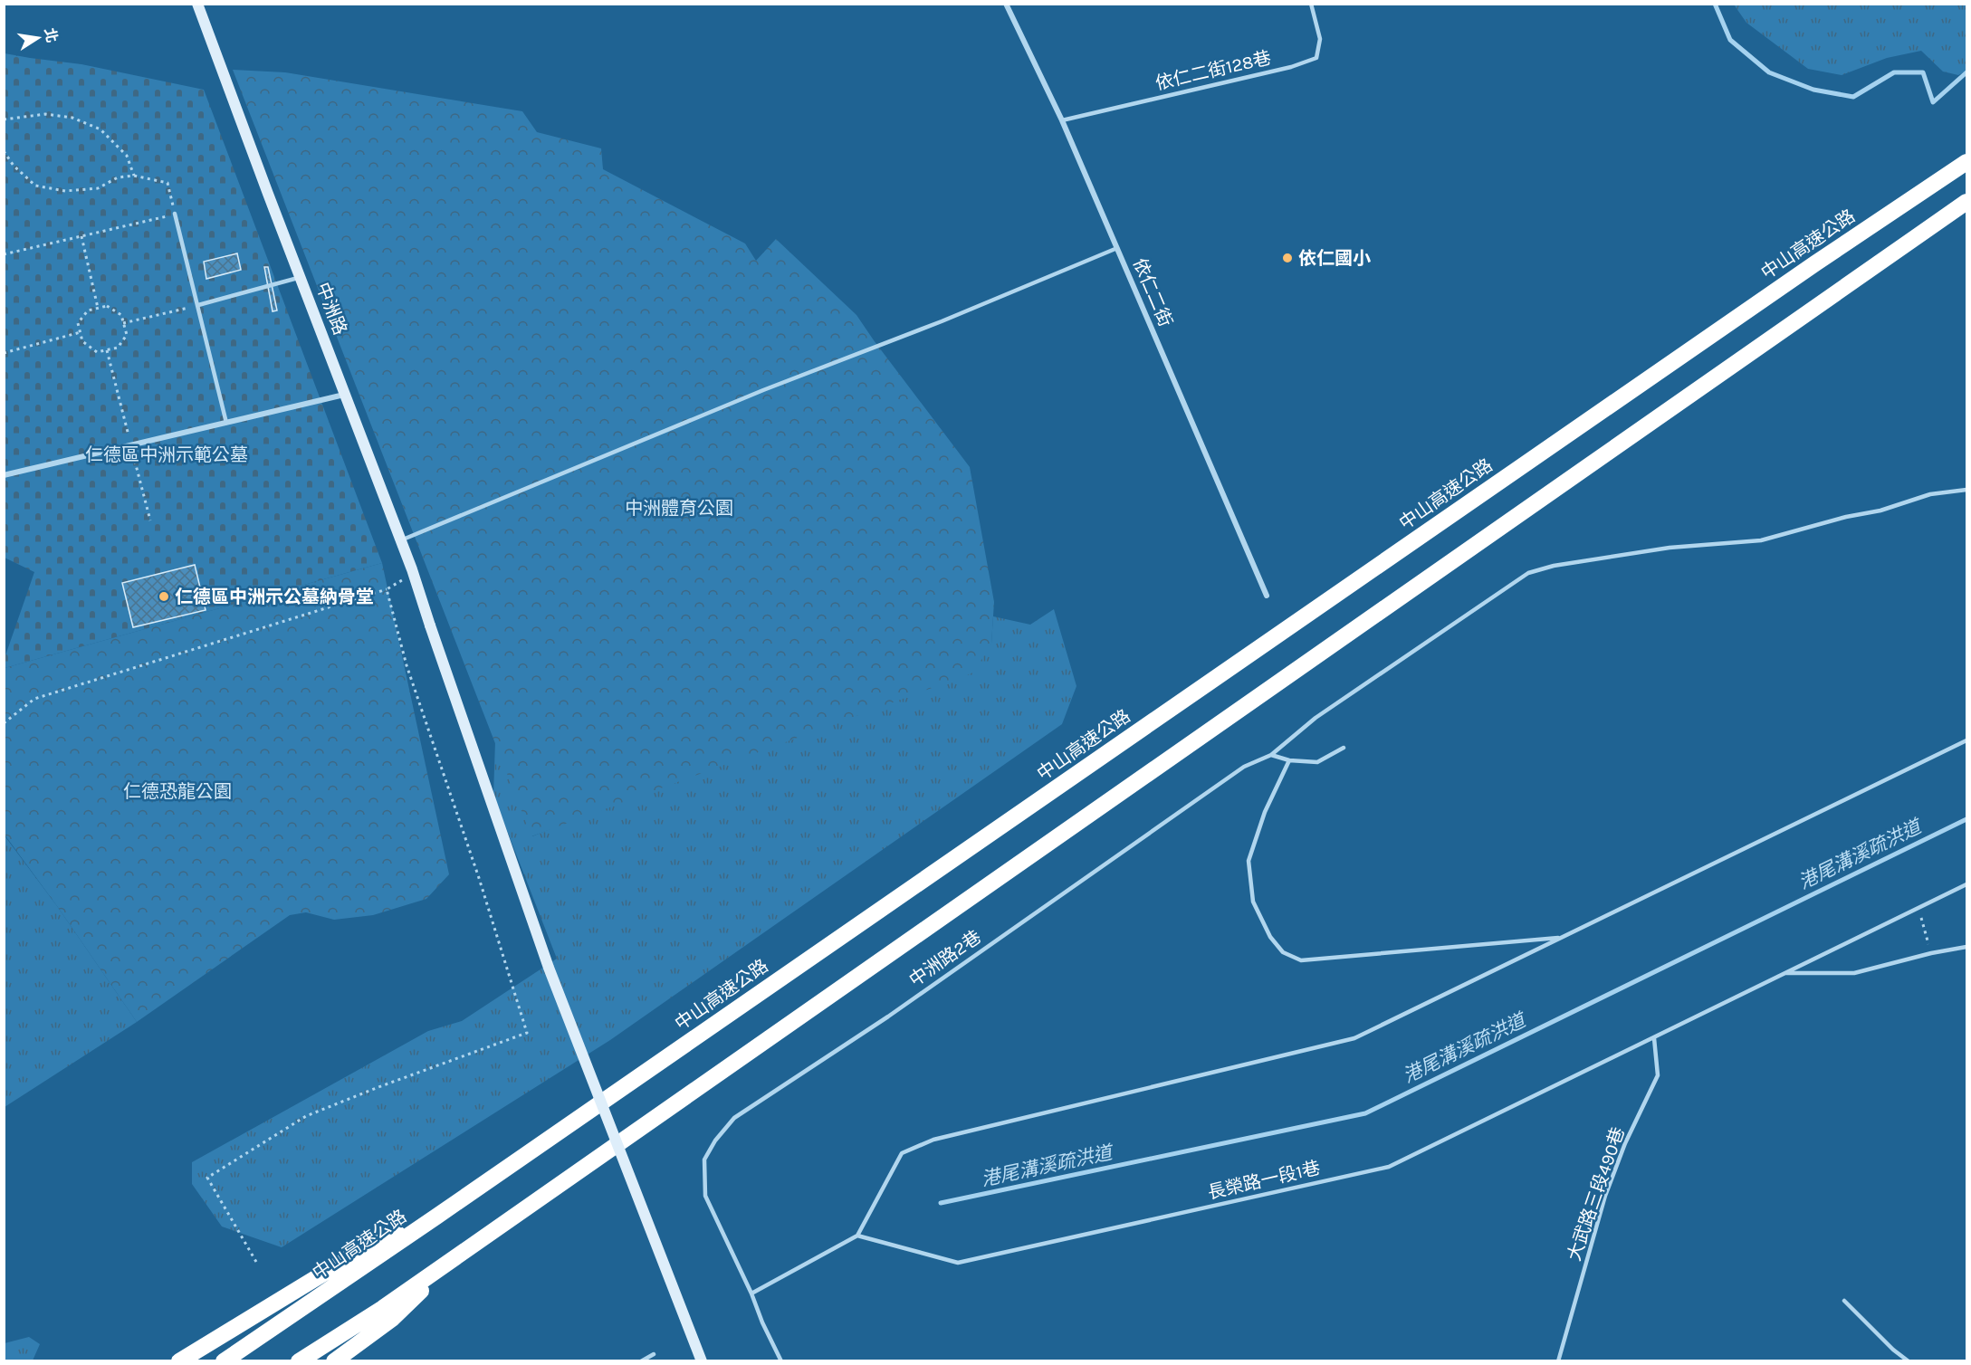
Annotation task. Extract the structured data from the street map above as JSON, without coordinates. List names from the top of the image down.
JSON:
{
  "streets": {
    "highway": ["中山高速公路"],
    "street": ["依仁二街", "中洲路"],
    "lane": [
      "依仁二街128巷",
      "中洲路2巷",
      "長榮路一段1巷",
      "大武路三段490巷"
    ]
  },
  "crossings": [
    ["依仁二街128巷", "依仁二街"],
    ["長榮路一段1巷", "大武路三段490巷"]
  ],
  "water": ["港尾溝溪疏洪道"],
  "parks": ["仁德區中洲示範公墓", "中洲體育公園", "仁德恐龍公園"],
  "places": ["依仁國小", "仁德區中洲示公墓納骨堂"],
  "north": "right"
}
